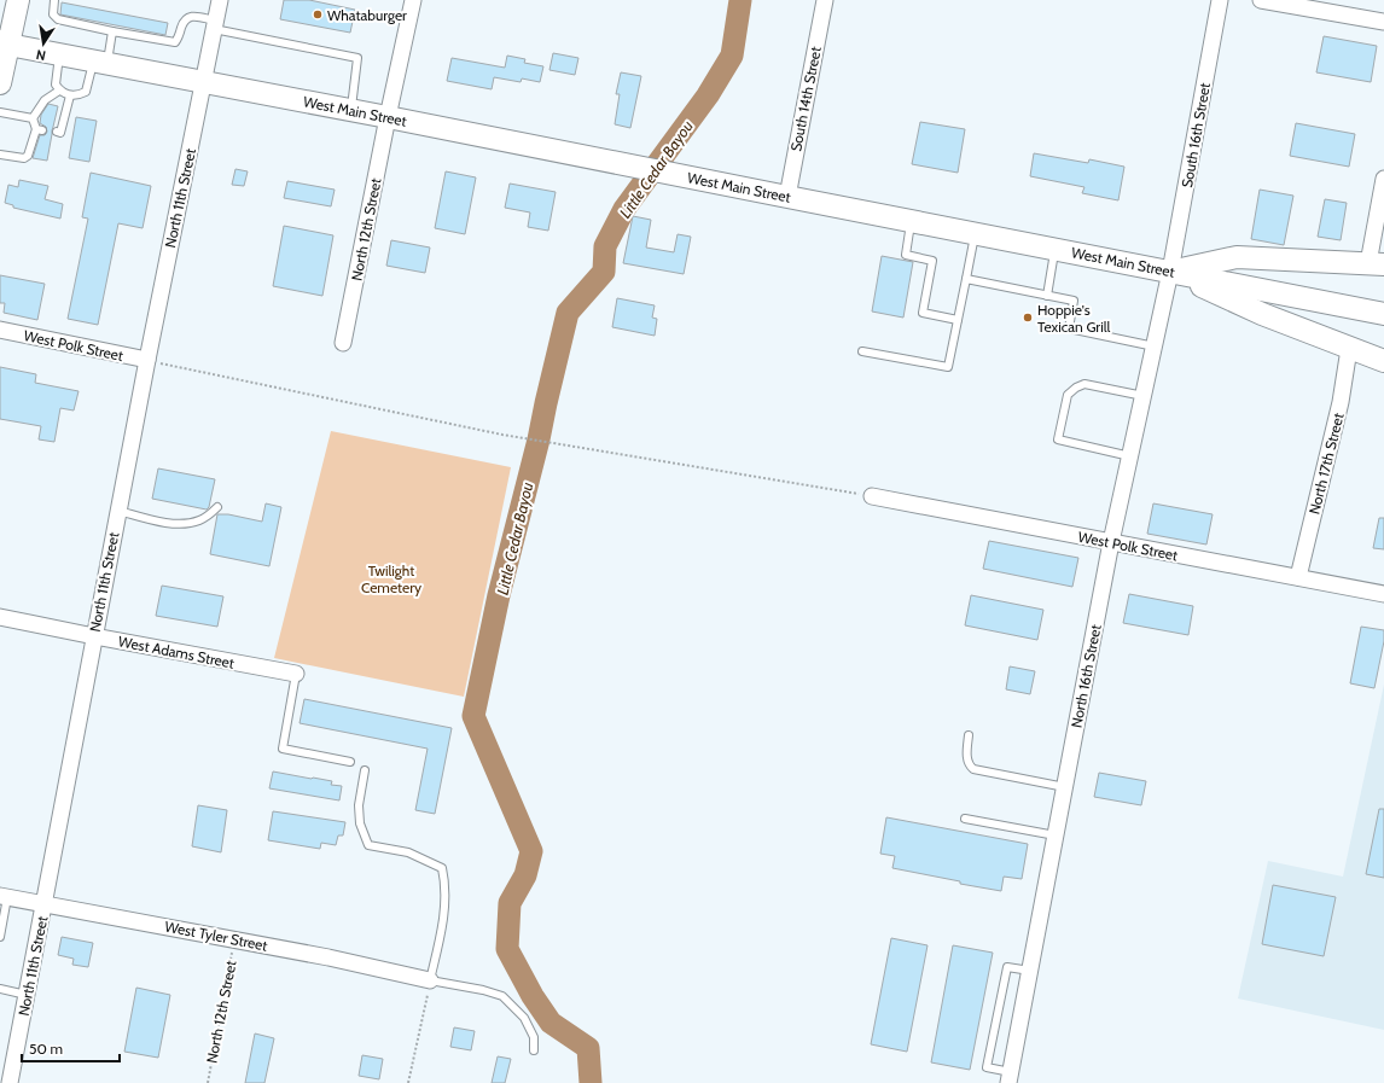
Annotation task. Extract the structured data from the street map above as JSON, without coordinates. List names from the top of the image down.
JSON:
{
  "streets": {
    "main road": ["West Main Street"],
    "street": [
      "South 14th Street",
      "South 16th Street",
      "North 11th Street",
      "North 12th Street",
      "West Polk Street",
      "North 17th Street",
      "West Adams Street",
      "North 16th Street",
      "West Tyler Street"
    ]
  },
  "crossings": [
    ["South 14th Street", "West Main Street"],
    ["West Main Street", "South 16th Street"],
    ["West Main Street", "North 11th Street"],
    ["West Main Street", "North 12th Street"],
    ["West Main Street", "North 16th Street"],
    ["South 16th Street", "North 16th Street"],
    ["North 11th Street", "West Polk Street"],
    ["North 11th Street", "West Adams Street"],
    ["North 11th Street", "West Tyler Street"],
    ["North 12th Street", "West Tyler Street"],
    ["West Polk Street", "North 17th Street"],
    ["West Polk Street", "North 16th Street"]
  ],
  "water": ["Little Cedar Bayou"],
  "parks": ["Twilight Cemetery"],
  "places": ["Whataburger", "Hoppie's Texican Grill"],
  "scale_bar": "50 m",
  "north": "bottom"
}
